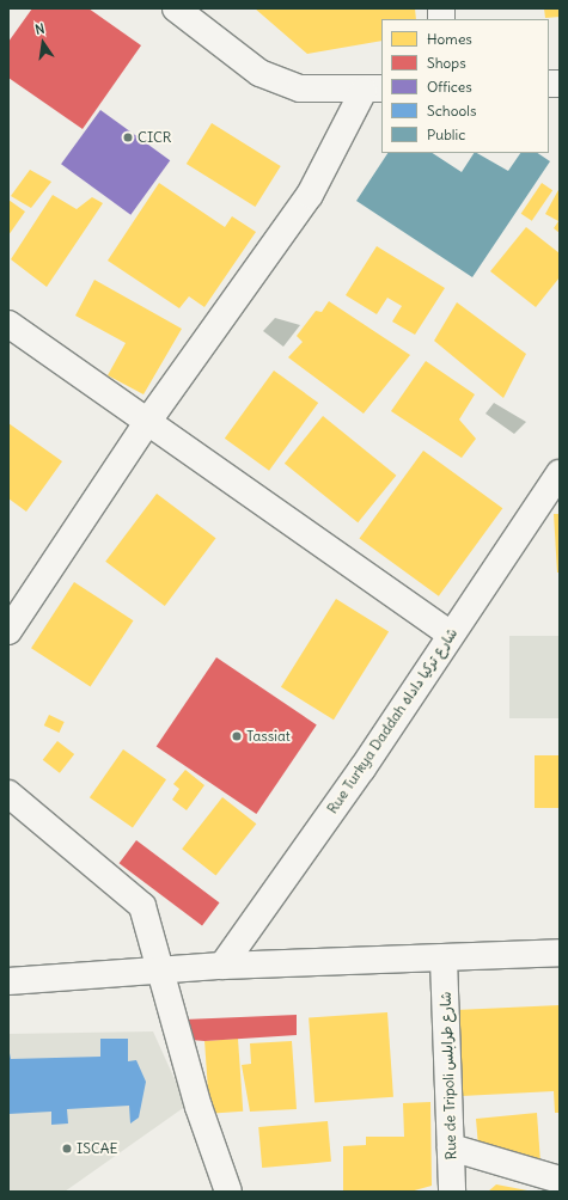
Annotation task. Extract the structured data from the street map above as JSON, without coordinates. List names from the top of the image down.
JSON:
{
  "streets": {
    "street": ["Rue Turkya Daddah شارع تركيا داداه", "Rue de Tripoli شارع طرابلس"]
  },
  "places": ["CICR", "Tassiat", "ISCAE"],
  "legend": [
    "Homes",
    "Shops",
    "Offices",
    "Schools",
    "Public"
  ],
  "north": "top"
}
